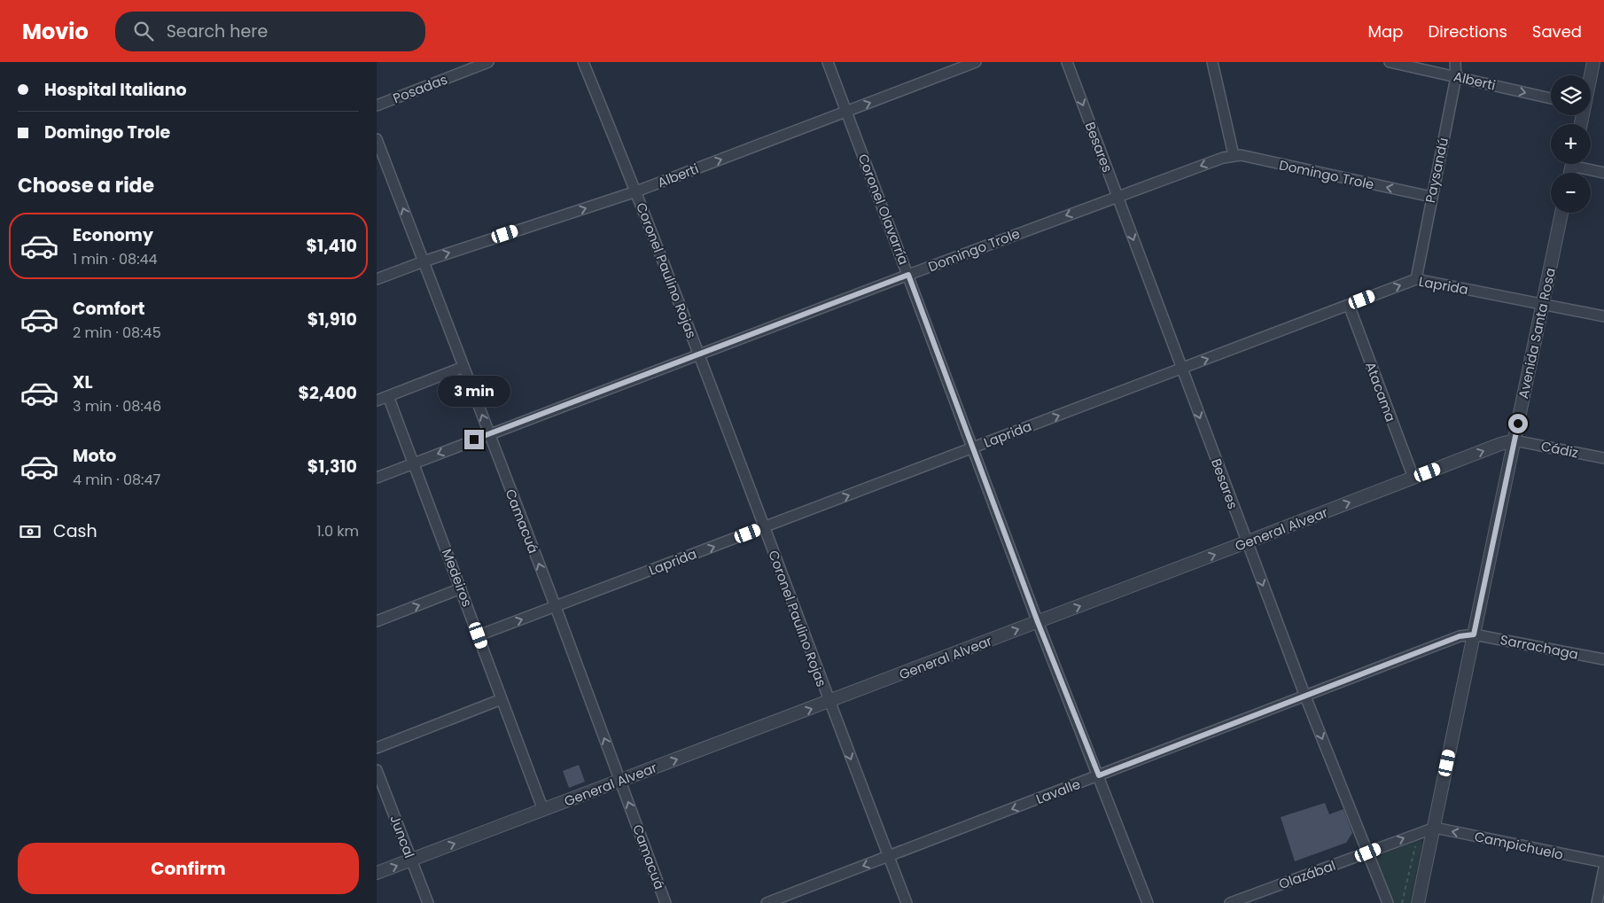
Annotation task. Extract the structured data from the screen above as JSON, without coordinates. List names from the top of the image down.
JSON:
{
  "streets": {
    "street": [
      "Alberti",
      "Posadas",
      "Besares",
      "Paysandú",
      "Domingo Trole",
      "Coronel Olavarría",
      "Coronel Paulino Rojas",
      "Laprida",
      "Avenida Santa Rosa",
      "Atacama",
      "Cádiz",
      "Camacuá",
      "General Alvear",
      "Medeiros",
      "Sarrachaga",
      "Lavalle",
      "Juncal",
      "Campichuelo",
      "Olazábal"
    ]
  },
  "crossings": [
    ["Alberti", "Paysandú"],
    ["Alberti", "Coronel Olavarría"],
    ["Alberti", "Coronel Paulino Rojas"],
    ["Alberti", "Camacuá"],
    ["Besares", "Domingo Trole"],
    ["Besares", "Laprida"],
    ["Besares", "General Alvear"],
    ["Besares", "Lavalle"],
    ["Besares", "Olazábal"],
    ["Paysandú", "Domingo Trole"],
    ["Paysandú", "Laprida"],
    ["Domingo Trole", "Coronel Olavarría"],
    ["Domingo Trole", "Coronel Paulino Rojas"],
    ["Domingo Trole", "Camacuá"],
    ["Domingo Trole", "Medeiros"],
    ["Coronel Olavarría", "Laprida"],
    ["Coronel Olavarría", "General Alvear"],
    ["Coronel Olavarría", "Lavalle"],
    ["Coronel Paulino Rojas", "Laprida"],
    ["Coronel Paulino Rojas", "General Alvear"],
    ["Coronel Paulino Rojas", "Lavalle"],
    ["Laprida", "Avenida Santa Rosa"],
    ["Laprida", "Atacama"],
    ["Laprida", "Camacuá"],
    ["Laprida", "Medeiros"],
    ["Avenida Santa Rosa", "Cádiz"],
    ["Avenida Santa Rosa", "General Alvear"],
    ["Avenida Santa Rosa", "Sarrachaga"],
    ["Avenida Santa Rosa", "Lavalle"],
    ["Avenida Santa Rosa", "Campichuelo"],
    ["Avenida Santa Rosa", "Olazábal"],
    ["Atacama", "General Alvear"],
    ["Cádiz", "General Alvear"],
    ["Camacuá", "General Alvear"],
    ["General Alvear", "Medeiros"],
    ["General Alvear", "Juncal"],
    ["Sarrachaga", "Lavalle"],
    ["Campichuelo", "Olazábal"]
  ],
  "one_way": [
    "Alberti",
    "Besares",
    "Domingo Trole",
    "Laprida",
    "Camacuá",
    "General Alvear",
    "Lavalle",
    "Campichuelo"
  ],
  "page": {
    "header": "Movio",
    "search": "Search here",
    "nav": ["Map", "Directions", "Saved"],
    "banner": ["Hospital Italiano", "Domingo Trole"],
    "map_buttons": ["+", "−"],
    "heading": "Choose a ride",
    "list": [
      {
        "name": "Economy",
        "note": "1 min · 08:44",
        "value": "$1,410"
      },
      {
        "name": "Comfort",
        "note": "2 min · 08:45",
        "value": "$1,910"
      },
      {
        "name": "XL",
        "note": "3 min · 08:46",
        "value": "$2,400"
      },
      {
        "name": "Moto",
        "note": "4 min · 08:47",
        "value": "$1,310"
      }
    ],
    "bubble": "3 min",
    "pay": ["Cash", "1.0 km"],
    "buttons": "Confirm"
  }
}
